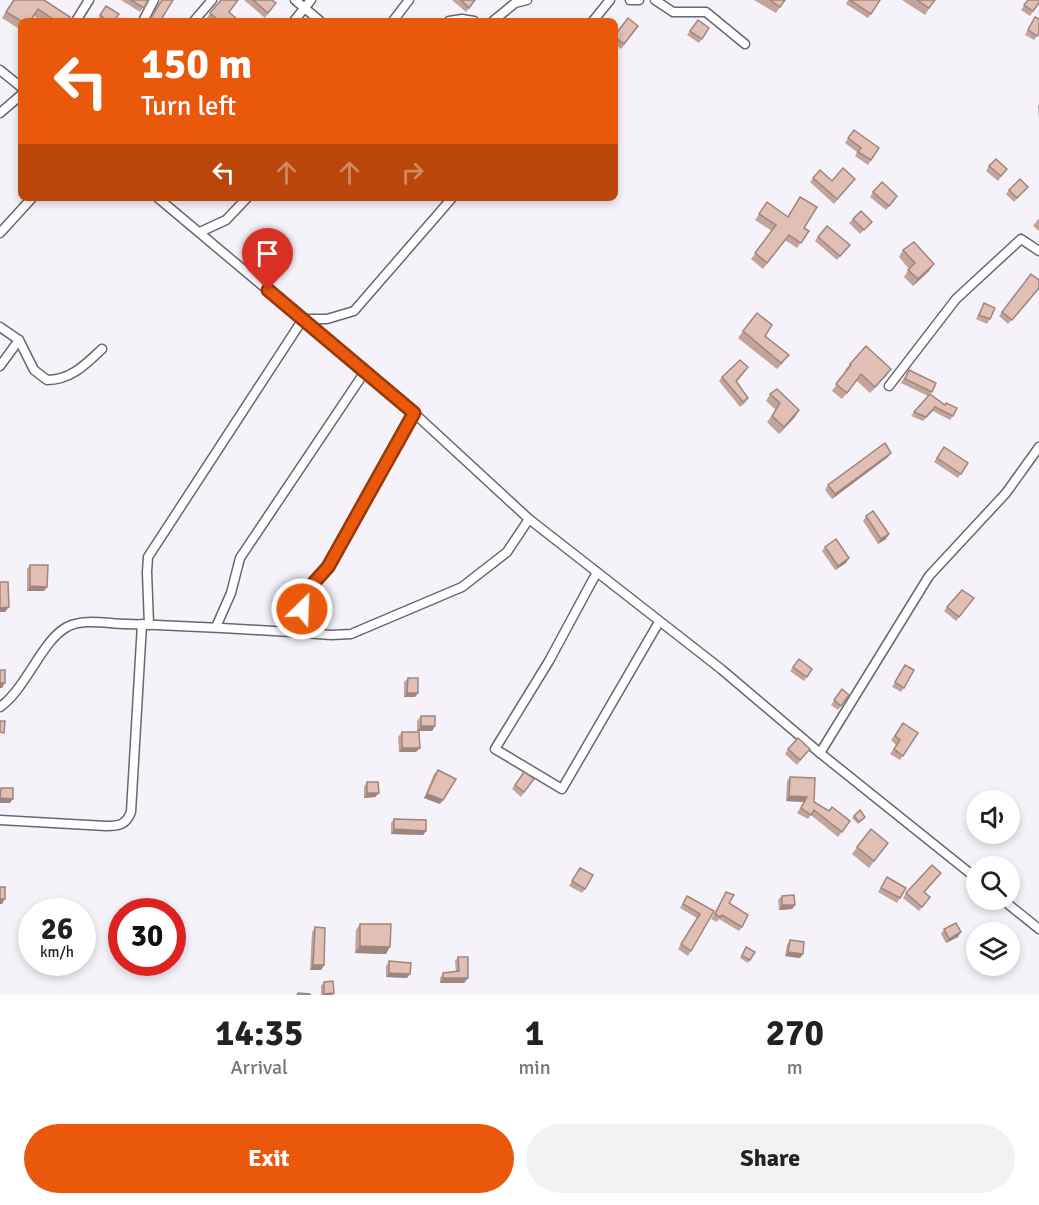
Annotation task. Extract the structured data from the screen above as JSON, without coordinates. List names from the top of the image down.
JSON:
{
  "page": {
    "turn": ["150 m", "Turn left"],
    "speed": "26 km/h",
    "limit": "30",
    "eta": [
      "14:35",
      "Arrival",
      "1",
      "min",
      "270",
      "m"
    ],
    "buttons": ["Exit", "Share"]
  }
}
